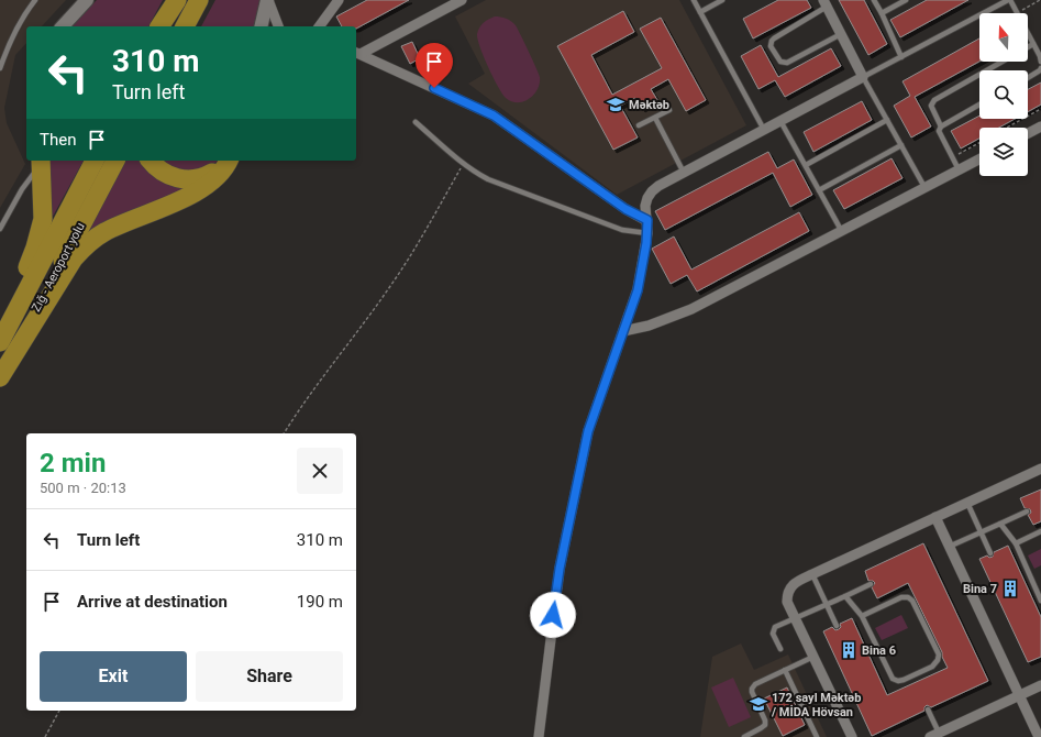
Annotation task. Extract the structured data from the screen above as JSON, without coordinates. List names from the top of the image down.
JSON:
{
  "streets": {
    "highway": ["Zığ - Aeroport yolu"]
  },
  "places": {
    "school or university": ["Məktəb", "172 sayl Məktəb / MİDA Hövsan"],
    "building": ["Bina 7", "Bina 6"]
  },
  "north": "top",
  "page": {
    "turn": ["310 m", "Turn left"],
    "then": "Then",
    "heading": ["2 min", "500 m · 20:13"],
    "list": [
      {
        "name": "Turn left",
        "value": "310 m"
      },
      {
        "name": "Arrive at destination",
        "value": "190 m"
      }
    ],
    "buttons": ["Exit", "Share"]
  }
}
